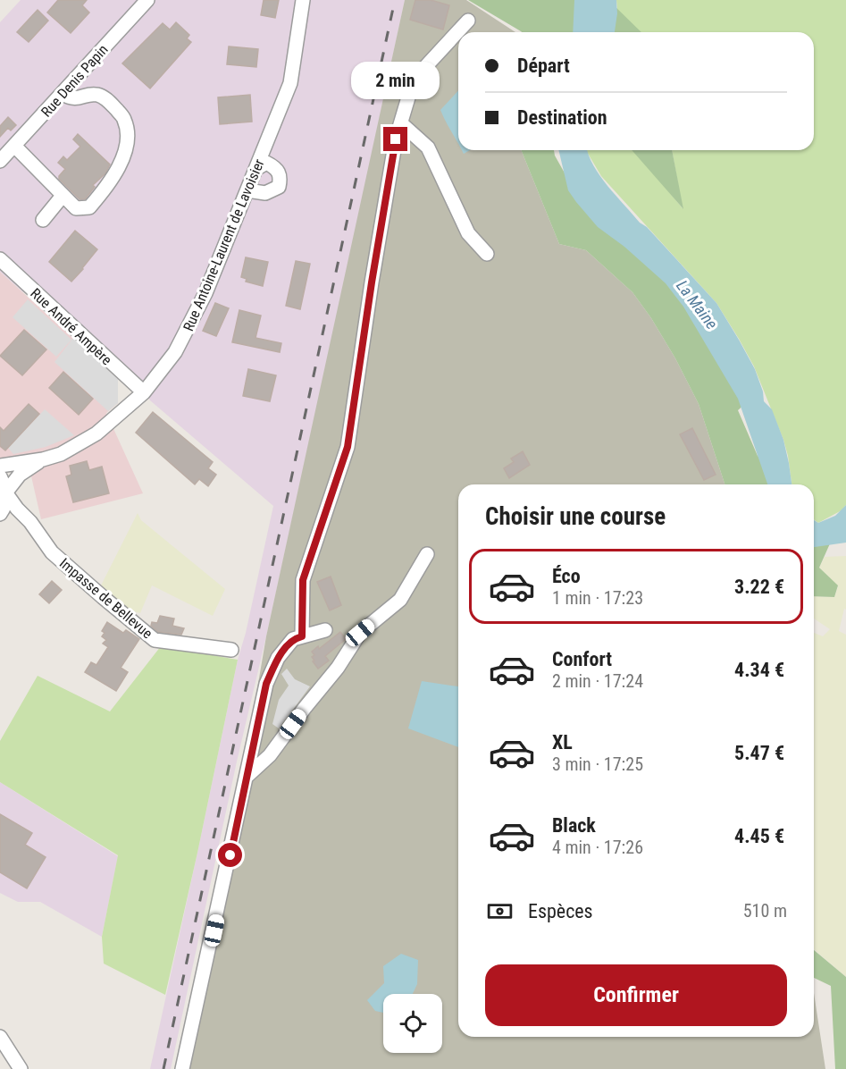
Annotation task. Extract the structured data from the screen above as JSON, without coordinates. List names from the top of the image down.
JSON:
{
  "streets": {
    "street": [
      "Rue Denis Papin",
      "Rue Antoine-Laurent de Lavoisier",
      "Rue André Ampère",
      "Impasse de Bellevue"
    ]
  },
  "crossings": [
    ["Rue Antoine-Laurent de Lavoisier", "Rue André Ampère"],
    ["Rue Antoine-Laurent de Lavoisier", "Impasse de Bellevue"]
  ],
  "water": ["La Maine"],
  "page": {
    "banner": ["Départ", "Destination"],
    "bubble": "2 min",
    "heading": "Choisir une course",
    "list": [
      {
        "name": "Éco",
        "note": "1 min · 17:23",
        "value": "3.22 €"
      },
      {
        "name": "Confort",
        "note": "2 min · 17:24",
        "value": "4.34 €"
      },
      {
        "name": "XL",
        "note": "3 min · 17:25",
        "value": "5.47 €"
      },
      {
        "name": "Black",
        "note": "4 min · 17:26",
        "value": "4.45 €"
      }
    ],
    "pay": ["Espèces", "510 m"],
    "buttons": "Confirmer"
  }
}
